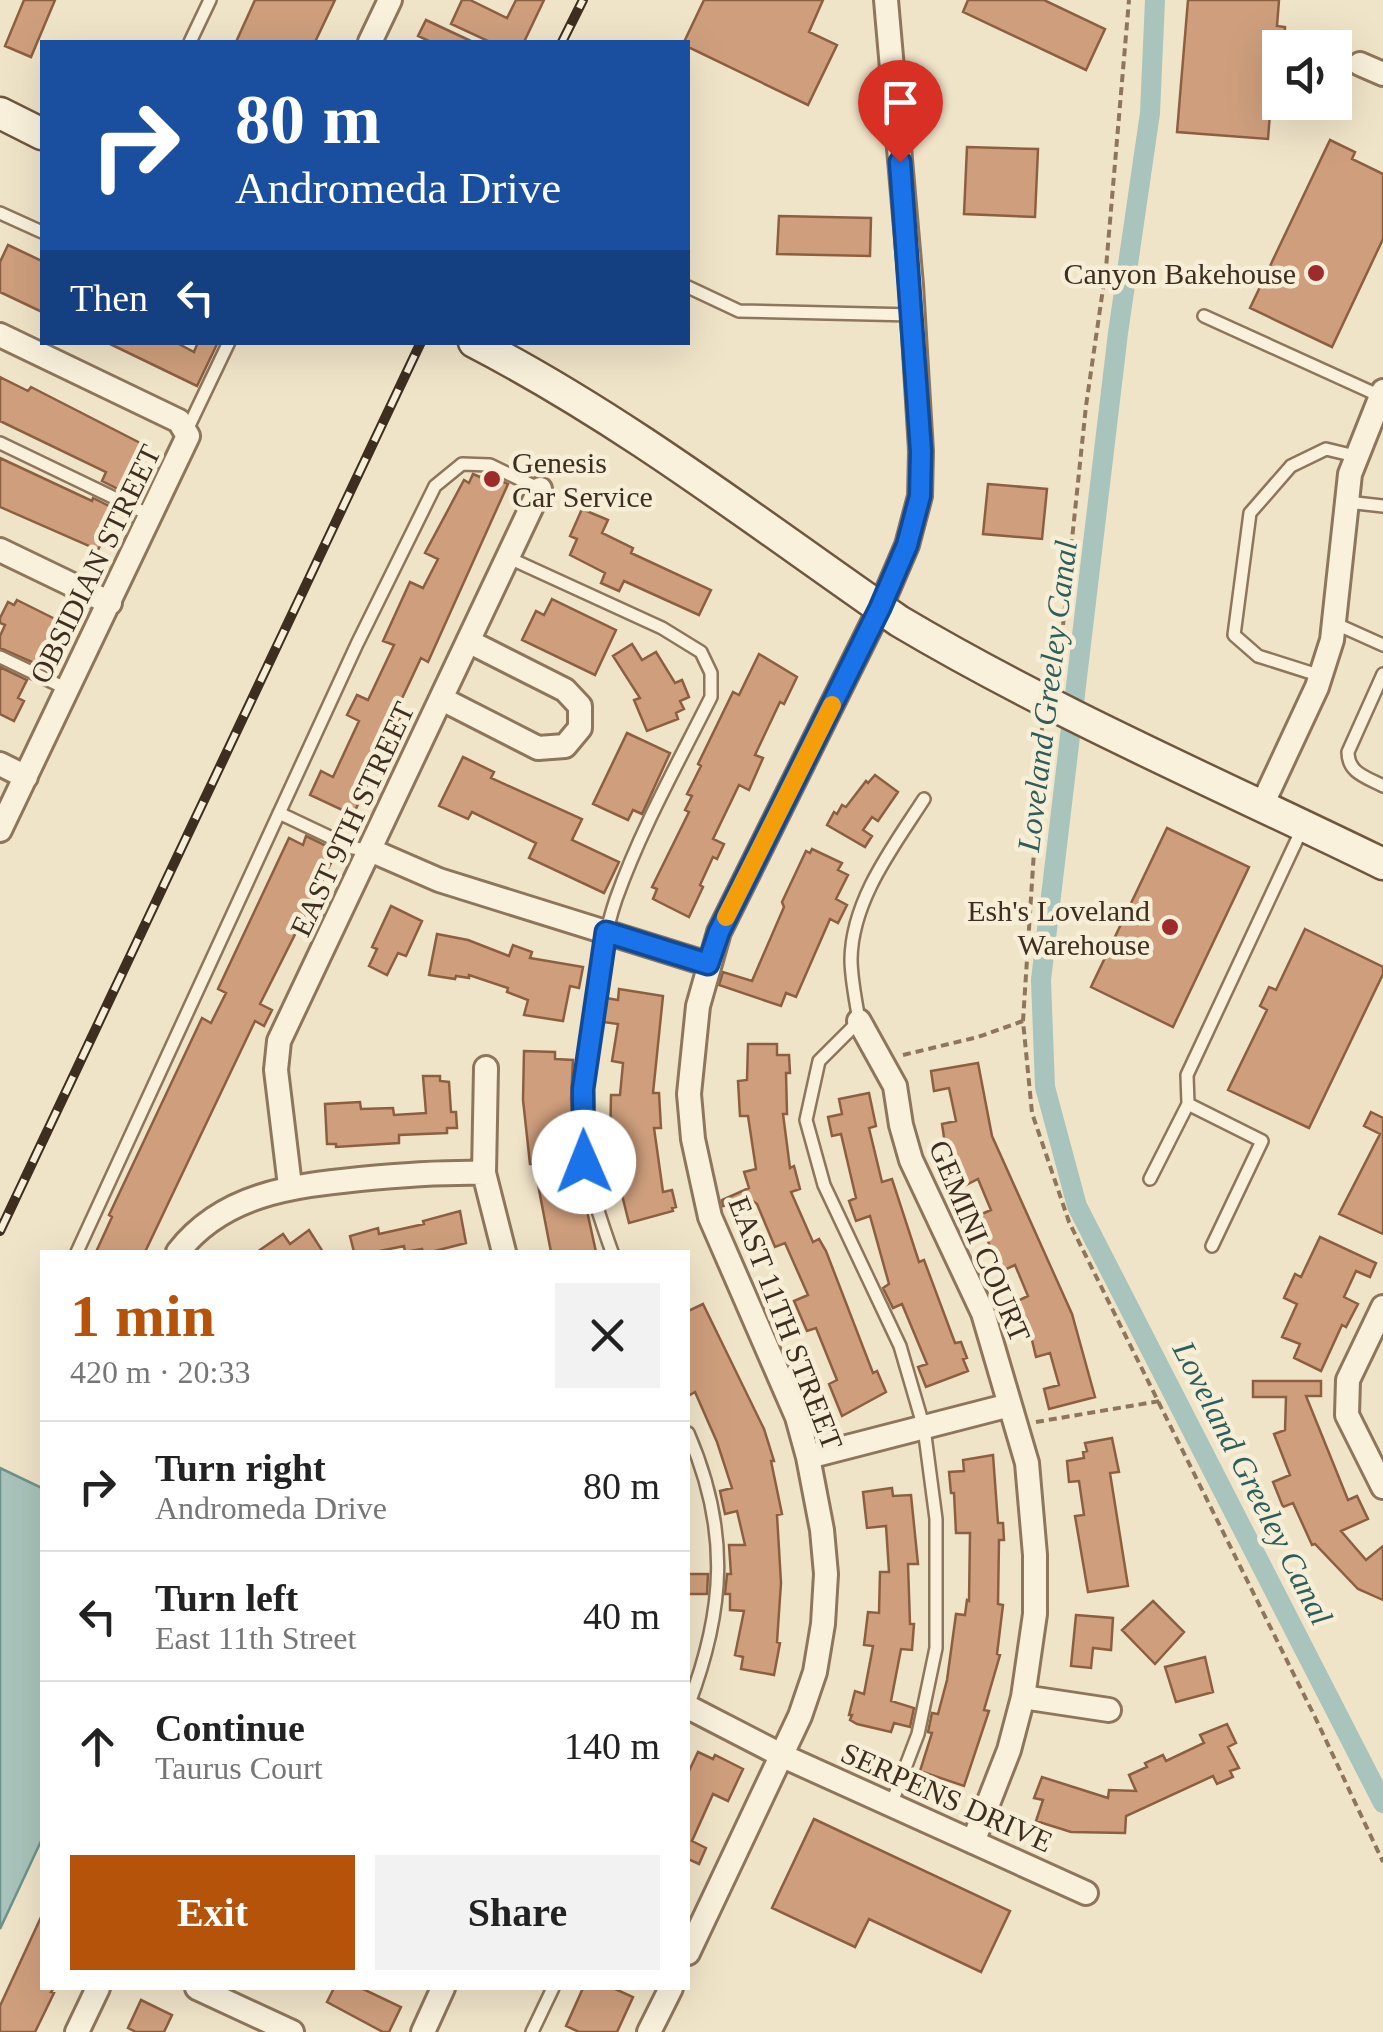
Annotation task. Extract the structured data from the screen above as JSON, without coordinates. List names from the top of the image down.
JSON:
{
  "streets": {
    "street": [
      "OBSIDIAN STREET",
      "EAST 9TH STREET",
      "GEMINI COURT",
      "EAST 11TH STREET",
      "SERPENS DRIVE"
    ]
  },
  "crossings": [
    ["GEMINI COURT", "SERPENS DRIVE"],
    ["EAST 11TH STREET", "SERPENS DRIVE"]
  ],
  "water": ["Loveland Greeley Canal"],
  "places": ["Canyon Bakehouse", "Genesis Car Service", "Esh's Loveland Warehouse"],
  "page": {
    "turn": ["80 m", "Andromeda Drive"],
    "then": "Then",
    "heading": ["1 min", "420 m · 20:33"],
    "list": [
      {
        "name": "Turn right",
        "note": "Andromeda Drive",
        "value": "80 m"
      },
      {
        "name": "Turn left",
        "note": "East 11th Street",
        "value": "40 m"
      },
      {
        "name": "Continue",
        "note": "Taurus Court",
        "value": "140 m"
      }
    ],
    "buttons": ["Exit", "Share"]
  }
}
